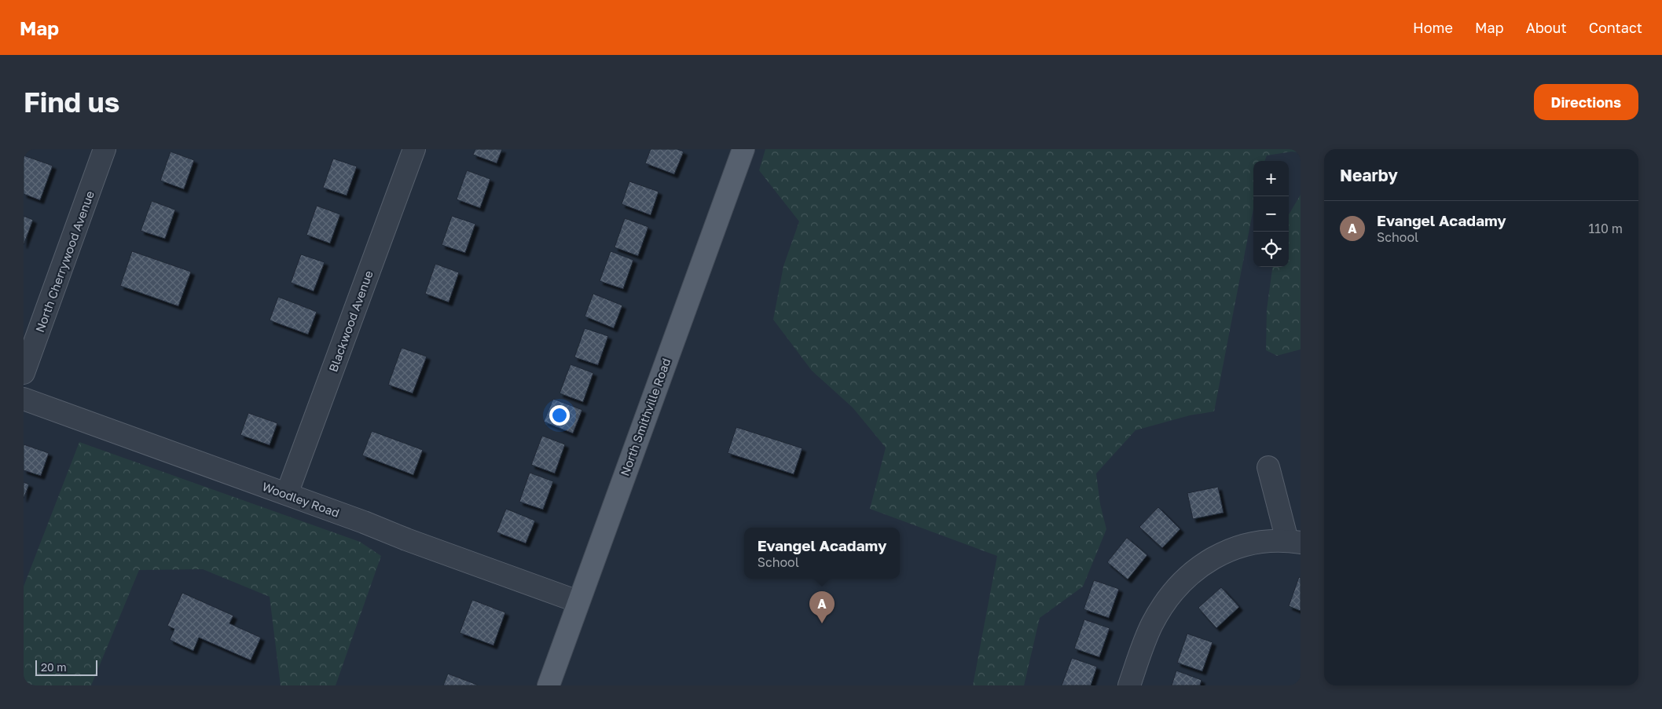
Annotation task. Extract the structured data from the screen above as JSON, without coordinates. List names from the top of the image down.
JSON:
{
  "streets": {
    "main road": ["North Smithville Road"],
    "street": ["North Cherrywood Avenue", "Blackwood Avenue", "Woodley Road"]
  },
  "crossings": [
    ["Blackwood Avenue", "Woodley Road"],
    ["North Smithville Road", "Woodley Road"]
  ],
  "scale_bar": "20 m",
  "page": {
    "header": "Map",
    "nav": [
      "Home",
      "Map",
      "About",
      "Contact"
    ],
    "buttons": "Directions",
    "title": "Find us",
    "heading": "Nearby",
    "map_buttons": ["+", "−"],
    "list": [
      {
        "mark": "A",
        "name": "Evangel Acadamy",
        "note": "School",
        "value": "110 m"
      }
    ],
    "popup": ["Evangel Acadamy", "School"],
    "pins": "A",
    "scale": "20 m"
  }
}
